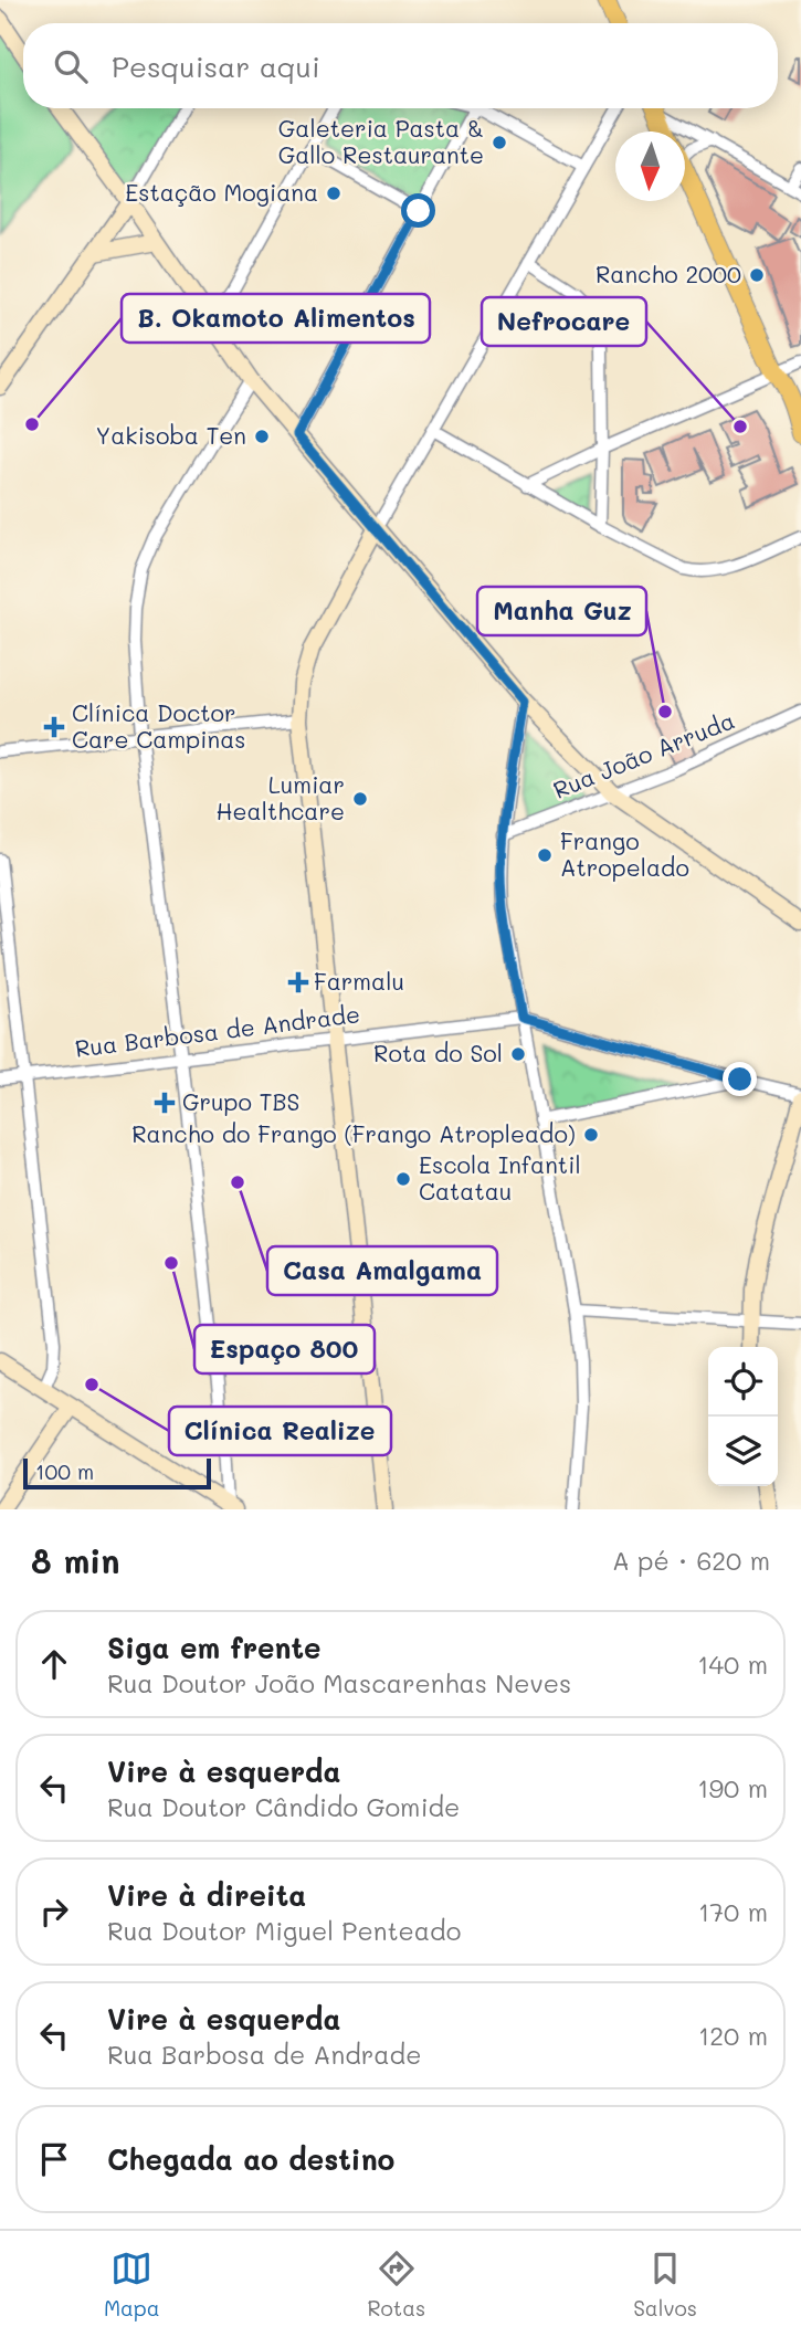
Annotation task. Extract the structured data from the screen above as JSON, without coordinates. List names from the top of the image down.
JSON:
{
  "streets": {
    "street": ["Rua João Arruda", "Rua Barbosa de Andrade"]
  },
  "places": {
    "other": [
      "Galeteria Pasta & Gallo Restaurante",
      "Estação Mogiana",
      "Rancho 2000",
      "B. Okamoto Alimentos",
      "Nefrocare",
      "Yakisoba Ten",
      "Manha Guz",
      "Lumiar Healthcare",
      "Frango Atropelado",
      "Rota do Sol",
      "Rancho do Frango (Frango Atropleado)",
      "Escola Infantil Catatau",
      "Casa Amalgama",
      "Espaço 800",
      "Clínica Realize"
    ],
    "health": ["Clínica Doctor Care Campinas", "Farmalu", "Grupo TBS"]
  },
  "scale_bar": "100 m",
  "north": "bottom",
  "page": {
    "search": "Pesquisar aqui",
    "scale": "100 m",
    "heading": ["8 min", "A pé · 620 m"],
    "list": [
      ["Siga em frente", "Rua Doutor João Mascarenhas Neves", "140 m"],
      ["Vire à esquerda", "Rua Doutor Cândido Gomide", "190 m"],
      ["Vire à direita", "Rua Doutor Miguel Penteado", "170 m"],
      ["Vire à esquerda", "Rua Barbosa de Andrade", "120 m"],
      "Chegada ao destino"
    ],
    "nav": ["Mapa", "Rotas", "Salvos"]
  }
}
